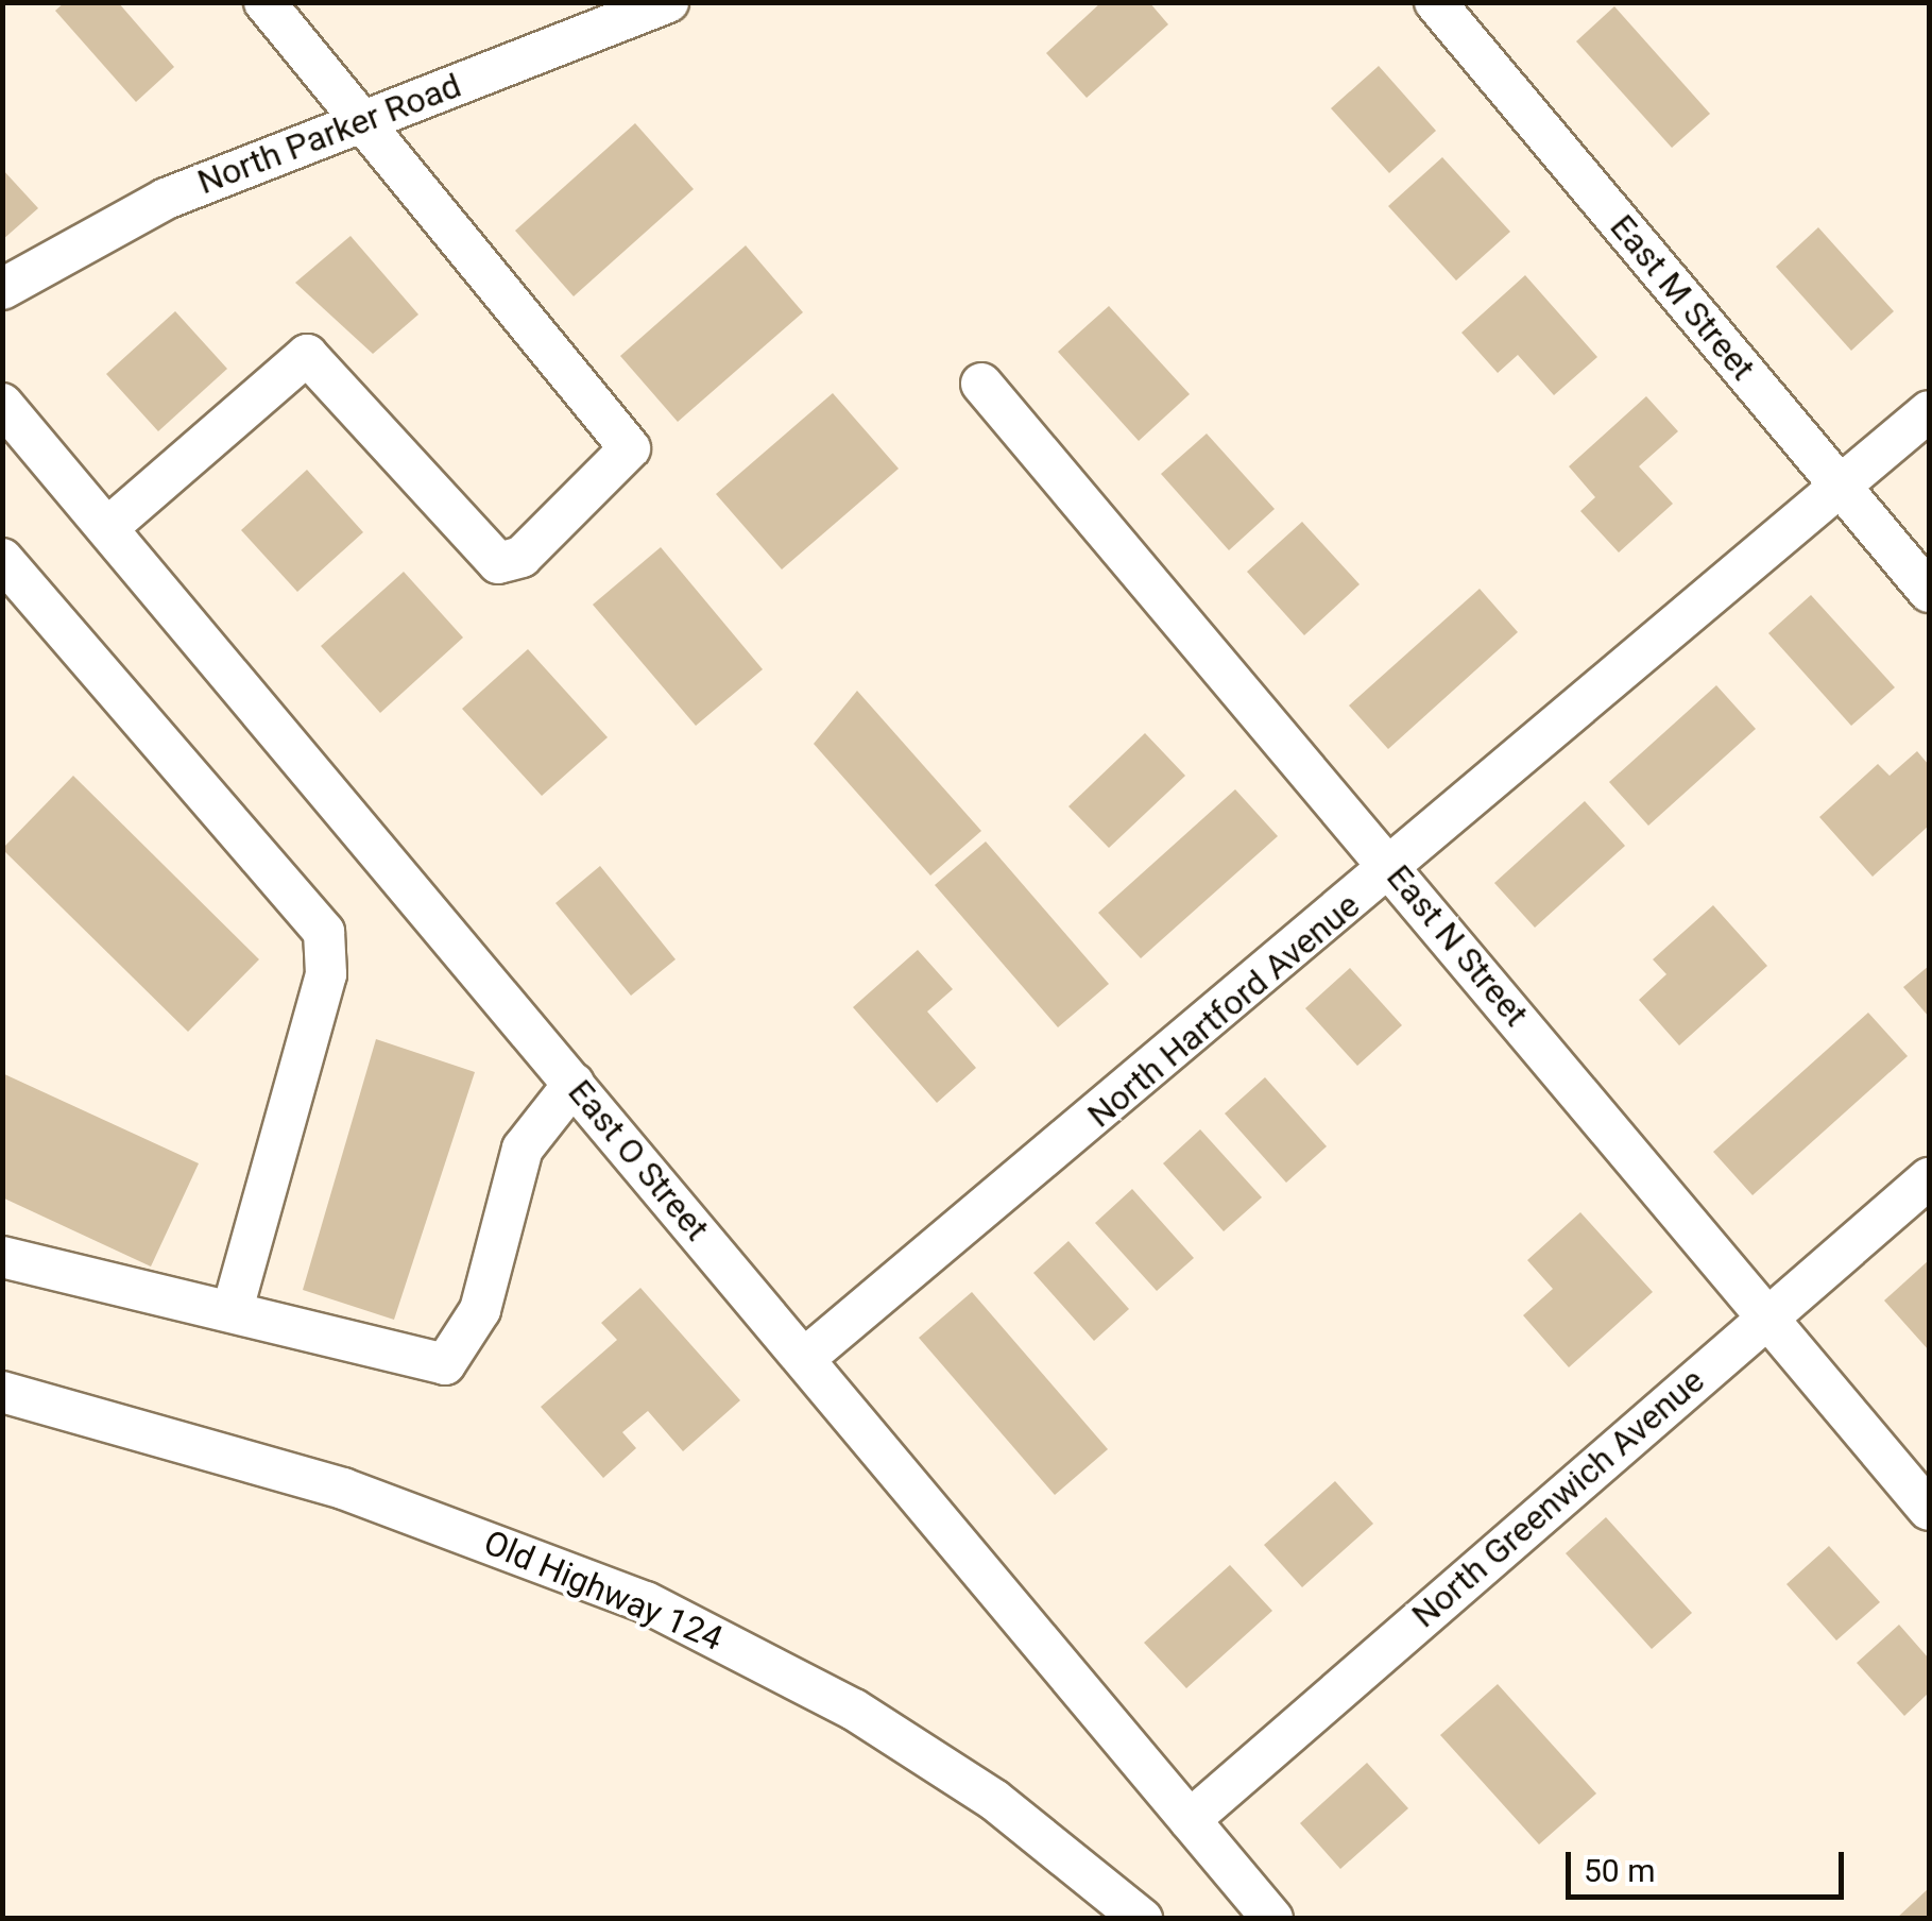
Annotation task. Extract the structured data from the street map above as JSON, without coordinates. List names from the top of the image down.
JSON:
{
  "streets": {
    "street": [
      "North Parker Road",
      "East M Street",
      "East N Street",
      "North Hartford Avenue",
      "East O Street",
      "North Greenwich Avenue",
      "Old Highway 124"
    ]
  },
  "crossings": [
    ["East M Street", "North Hartford Avenue"],
    ["East N Street", "North Hartford Avenue"],
    ["East N Street", "North Greenwich Avenue"],
    ["North Hartford Avenue", "East O Street"],
    ["East O Street", "North Greenwich Avenue"]
  ],
  "scale_bar": "50 m"
}
